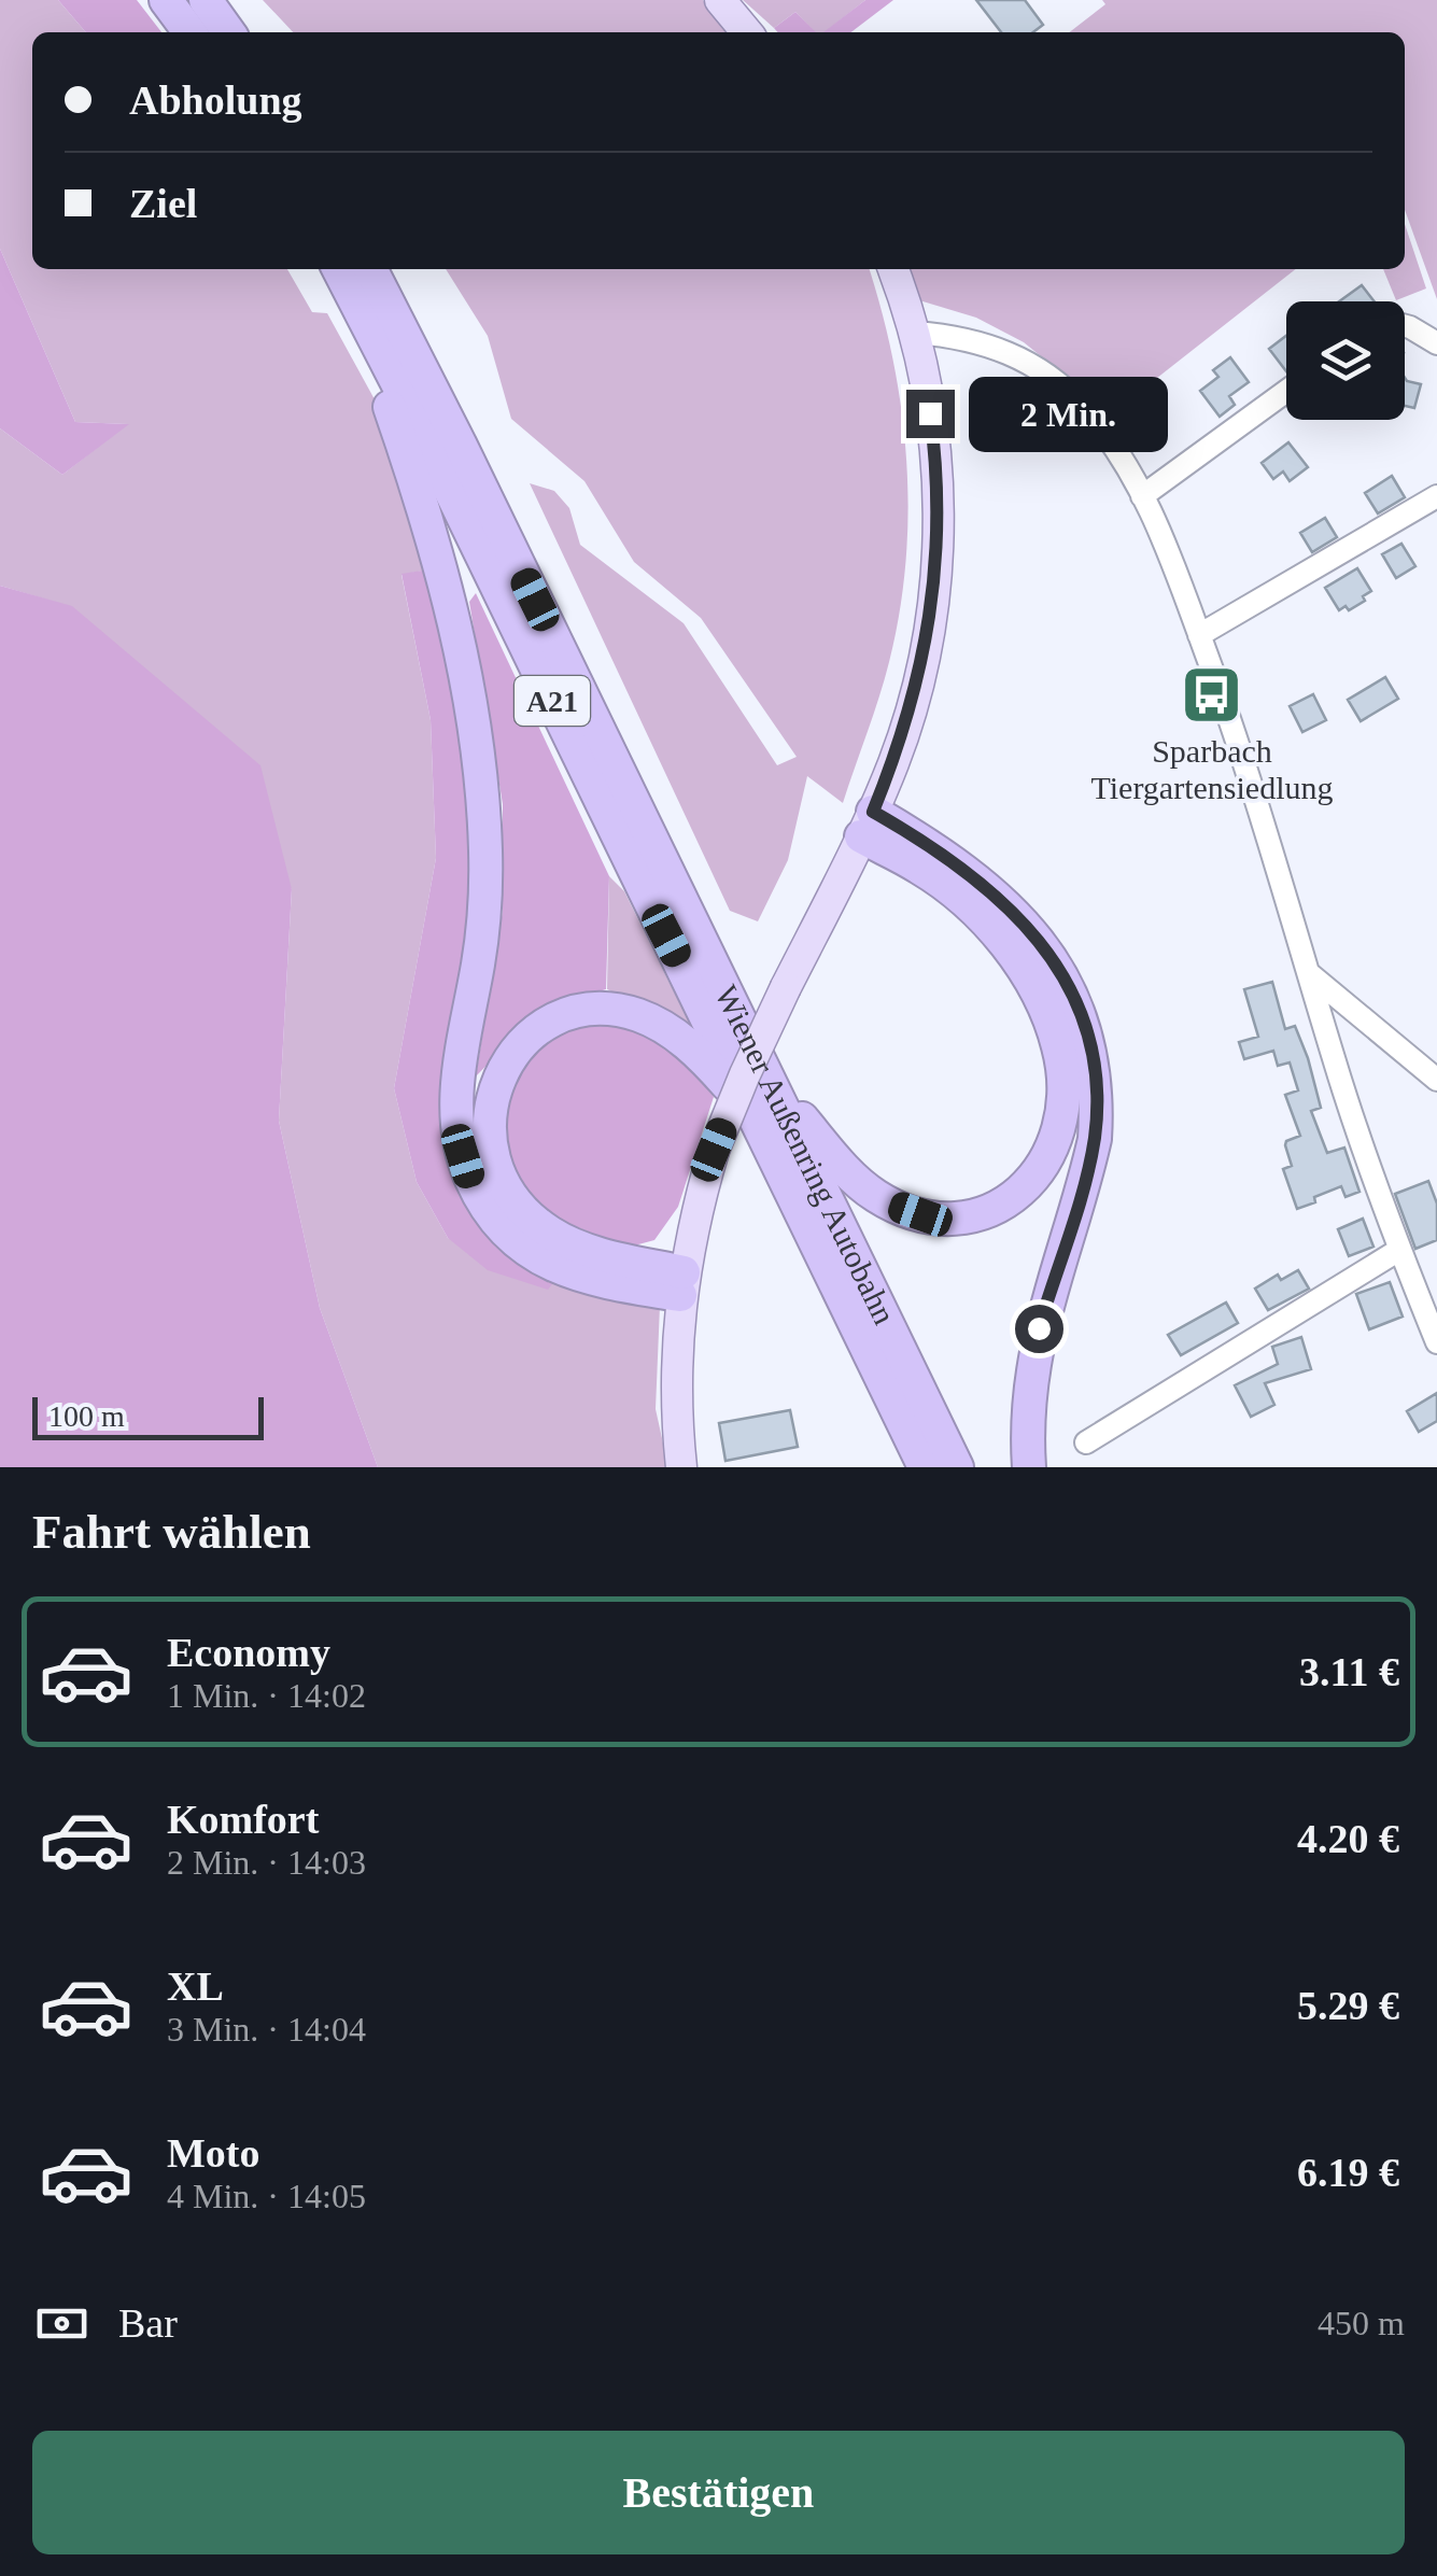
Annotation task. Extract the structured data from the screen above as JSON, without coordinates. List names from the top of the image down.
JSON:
{
  "streets": {
    "highway": ["A21", "Wiener Außenring Autobahn"]
  },
  "places": {
    "bus stop": ["Sparbach Tiergartensiedlung"]
  },
  "scale_bar": "100 m",
  "page": {
    "banner": ["Abholung", "Ziel"],
    "bubble": "2 Min.",
    "scale": "100 m",
    "heading": "Fahrt wählen",
    "list": [
      {
        "name": "Economy",
        "note": "1 Min. · 14:02",
        "value": "3.11 €"
      },
      {
        "name": "Komfort",
        "note": "2 Min. · 14:03",
        "value": "4.20 €"
      },
      {
        "name": "XL",
        "note": "3 Min. · 14:04",
        "value": "5.29 €"
      },
      {
        "name": "Moto",
        "note": "4 Min. · 14:05",
        "value": "6.19 €"
      }
    ],
    "pay": ["Bar", "450 m"],
    "buttons": "Bestätigen"
  }
}
